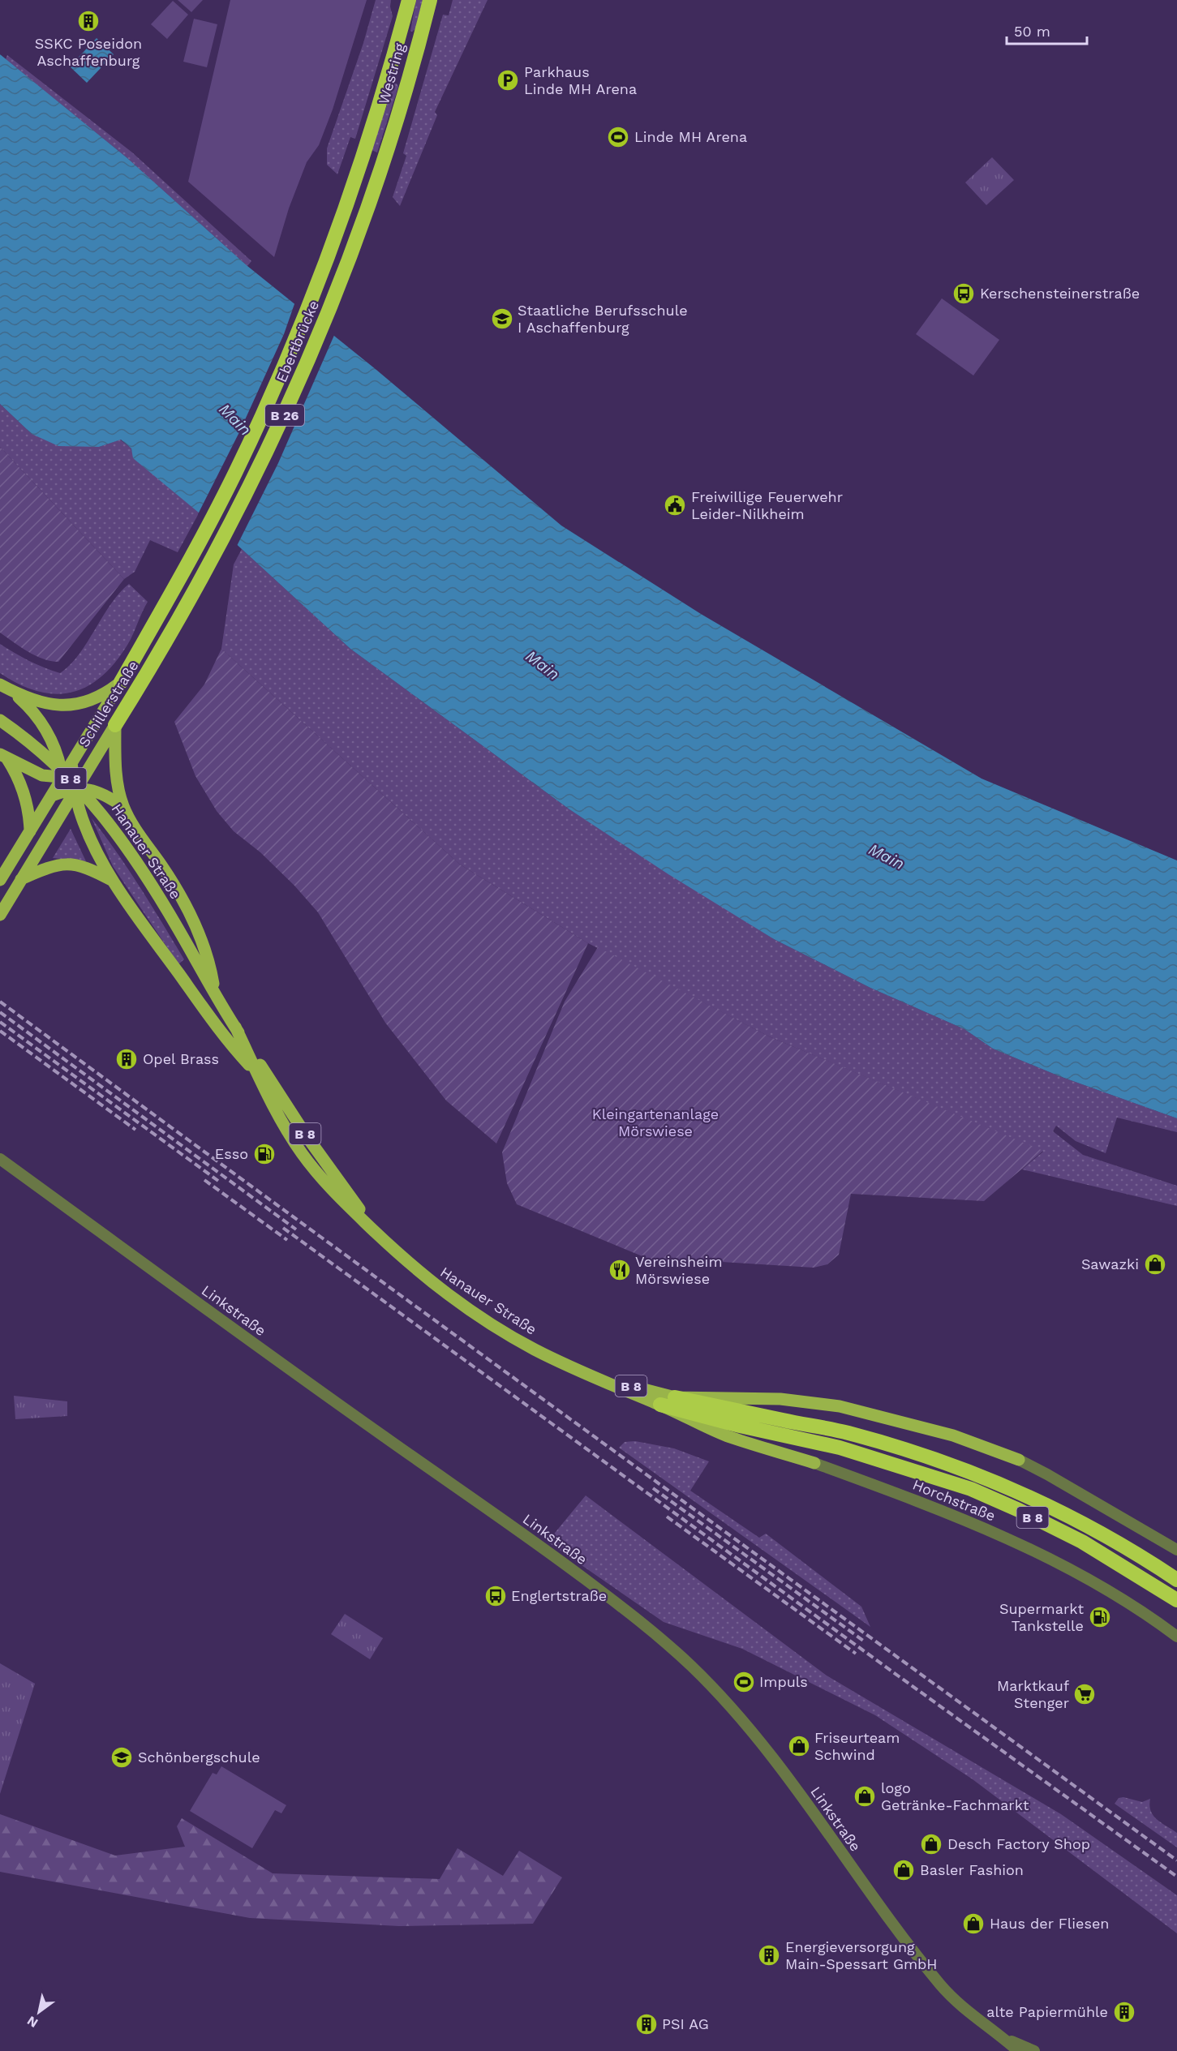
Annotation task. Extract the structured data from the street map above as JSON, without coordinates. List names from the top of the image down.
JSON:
{
  "streets": {
    "highway": [
      "Westring",
      "Ebertbrücke",
      "B 26",
      "Schillerstraße",
      "B 8"
    ],
    "main road": ["Hanauer Straße"],
    "street": ["Linkstraße", "Horchstraße"]
  },
  "crossings": [
    ["Westring", "Ebertbrücke"],
    ["Ebertbrücke", "Schillerstraße"],
    ["B 8", "Hanauer Straße"]
  ],
  "water": ["Main"],
  "parks": ["Kleingartenanlage Mörswiese"],
  "places": {
    "building": [
      "SSKC Poseidon Aschaffenburg",
      "Opel Brass",
      "Energieversorgung Main-Spessart GmbH",
      "alte Papiermühle",
      "PSI AG"
    ],
    "parking": ["Parkhaus Linde MH Arena"],
    "sports": ["Linde MH Arena", "Impuls"],
    "bus stop": ["Kerschensteinerstraße", "Englertstraße"],
    "school or university": ["Staatliche Berufsschule I Aschaffenburg", "Schönbergschule"],
    "public building": ["Freiwillige Feuerwehr Leider-Nilkheim"],
    "fuel station": ["Esso", "Supermarkt Tankstelle"],
    "shop": [
      "Sawazki",
      "Friseurteam Schwind",
      "logo Getränke-Fachmarkt",
      "Desch Factory Shop",
      "Basler Fashion",
      "Haus der Fliesen"
    ],
    "restaurant": ["Vereinsheim Mörswiese"],
    "supermarket": ["Marktkauf Stenger"]
  },
  "scale_bar": "50 m",
  "north": "bottom left"
}
